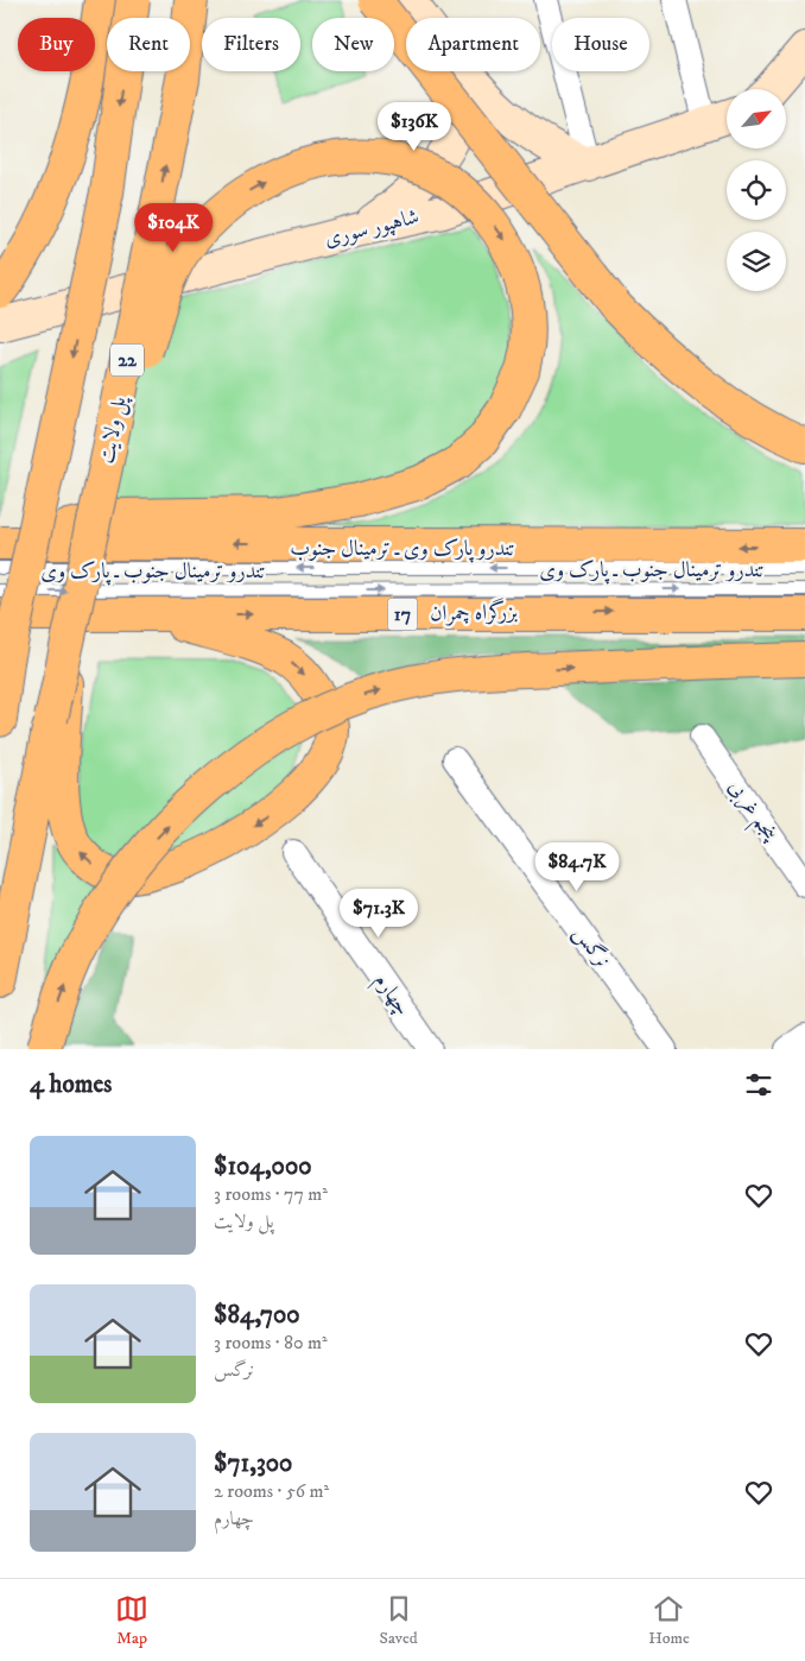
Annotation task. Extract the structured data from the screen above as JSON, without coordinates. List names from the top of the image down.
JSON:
{
  "streets": {
    "highway": [
      "22",
      "پل ولایت",
      "بزرگراه چمران",
      "17"
    ],
    "street": [
      "شاهپور سوری",
      "پنجم غربی",
      "نرگس",
      "چهارم"
    ],
    "lane": ["تندرو پارک وی ـ ترمینال جنوب", "تندرو ترمینال جنوب ـ پارک وی"]
  },
  "one_way": ["تندرو پارک وی ـ ترمینال جنوب", "تندرو ترمینال جنوب ـ پارک وی"],
  "north": "top right",
  "page": {
    "chip": [
      "Buy",
      "Rent",
      "Filters",
      "New",
      "Apartment",
      "House"
    ],
    "price": [
      "$136K",
      "$104K",
      "$84.7K",
      "$71.3K"
    ],
    "heading": "4 homes",
    "list": [
      {
        "name": "$104,000",
        "note": "3 rooms · 77 m² · پل ولایت"
      },
      {
        "name": "$84,700",
        "note": "3 rooms · 80 m² · نرگس"
      },
      {
        "name": "$71,300",
        "note": "2 rooms · 56 m² · چهارم"
      }
    ],
    "tabs": ["Map", "Saved", "Home"]
  }
}
